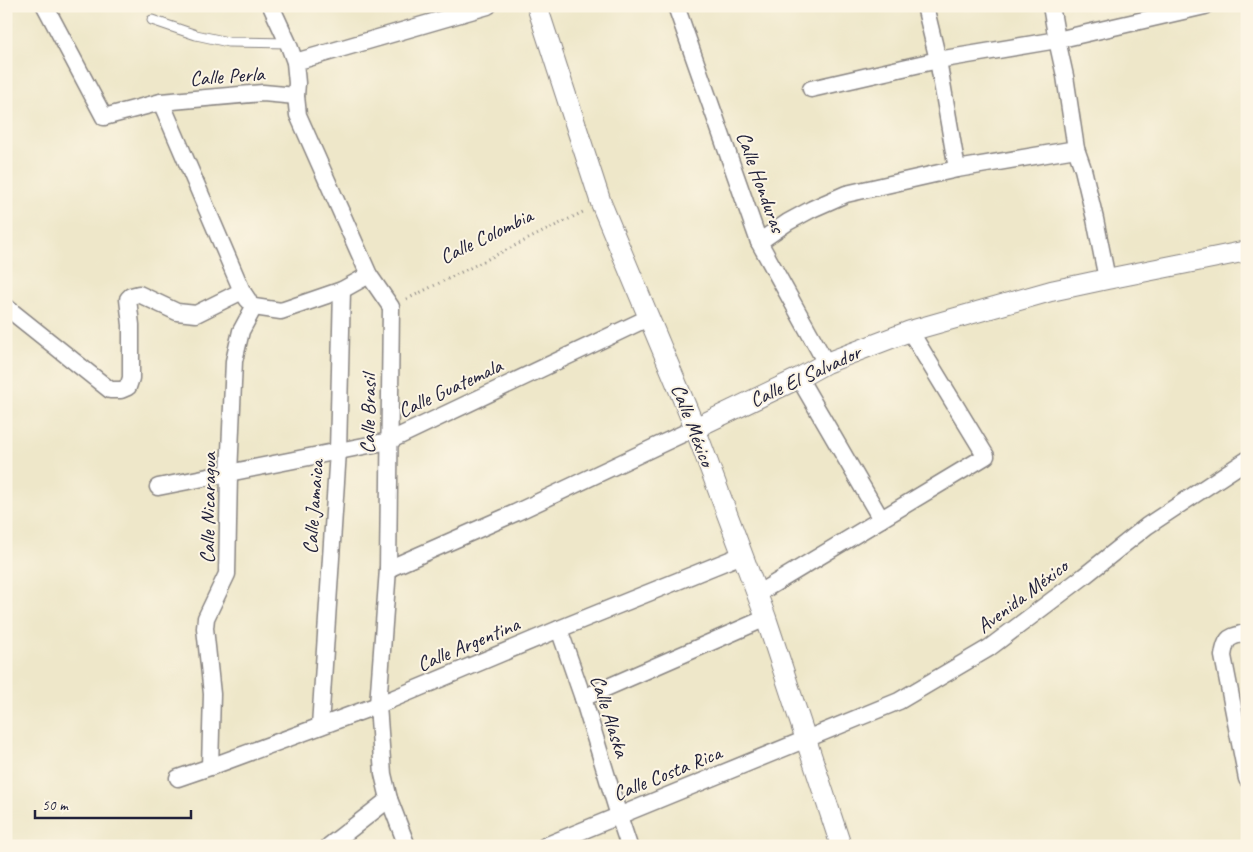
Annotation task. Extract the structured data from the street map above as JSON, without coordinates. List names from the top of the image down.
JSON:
{
  "streets": {
    "street": [
      "Calle Perla",
      "Calle Honduras",
      "Calle El Salvador",
      "Calle Guatemala",
      "Calle Brasil",
      "Calle México",
      "Calle Jamaica",
      "Calle Nicaragua",
      "Avenida México",
      "Calle Argentina",
      "Calle Alaska",
      "Calle Costa Rica"
    ],
    "path": ["Calle Colombia"]
  },
  "crossings": [
    ["Calle Honduras", "Calle El Salvador"],
    ["Calle Colombia", "Calle Brasil"],
    ["Calle Colombia", "Calle México"],
    ["Calle El Salvador", "Calle Brasil"],
    ["Calle El Salvador", "Calle México"],
    ["Calle Guatemala", "Calle Brasil"],
    ["Calle Guatemala", "Calle México"],
    ["Calle Guatemala", "Calle Jamaica"],
    ["Calle Guatemala", "Calle Nicaragua"],
    ["Calle Brasil", "Calle Argentina"],
    ["Calle México", "Avenida México"],
    ["Calle México", "Calle Argentina"],
    ["Calle México", "Calle Costa Rica"],
    ["Calle Jamaica", "Calle Argentina"],
    ["Calle Nicaragua", "Calle Argentina"],
    ["Avenida México", "Calle Costa Rica"],
    ["Calle Argentina", "Calle Alaska"],
    ["Calle Alaska", "Calle Costa Rica"]
  ],
  "scale_bar": "50 m"
}
